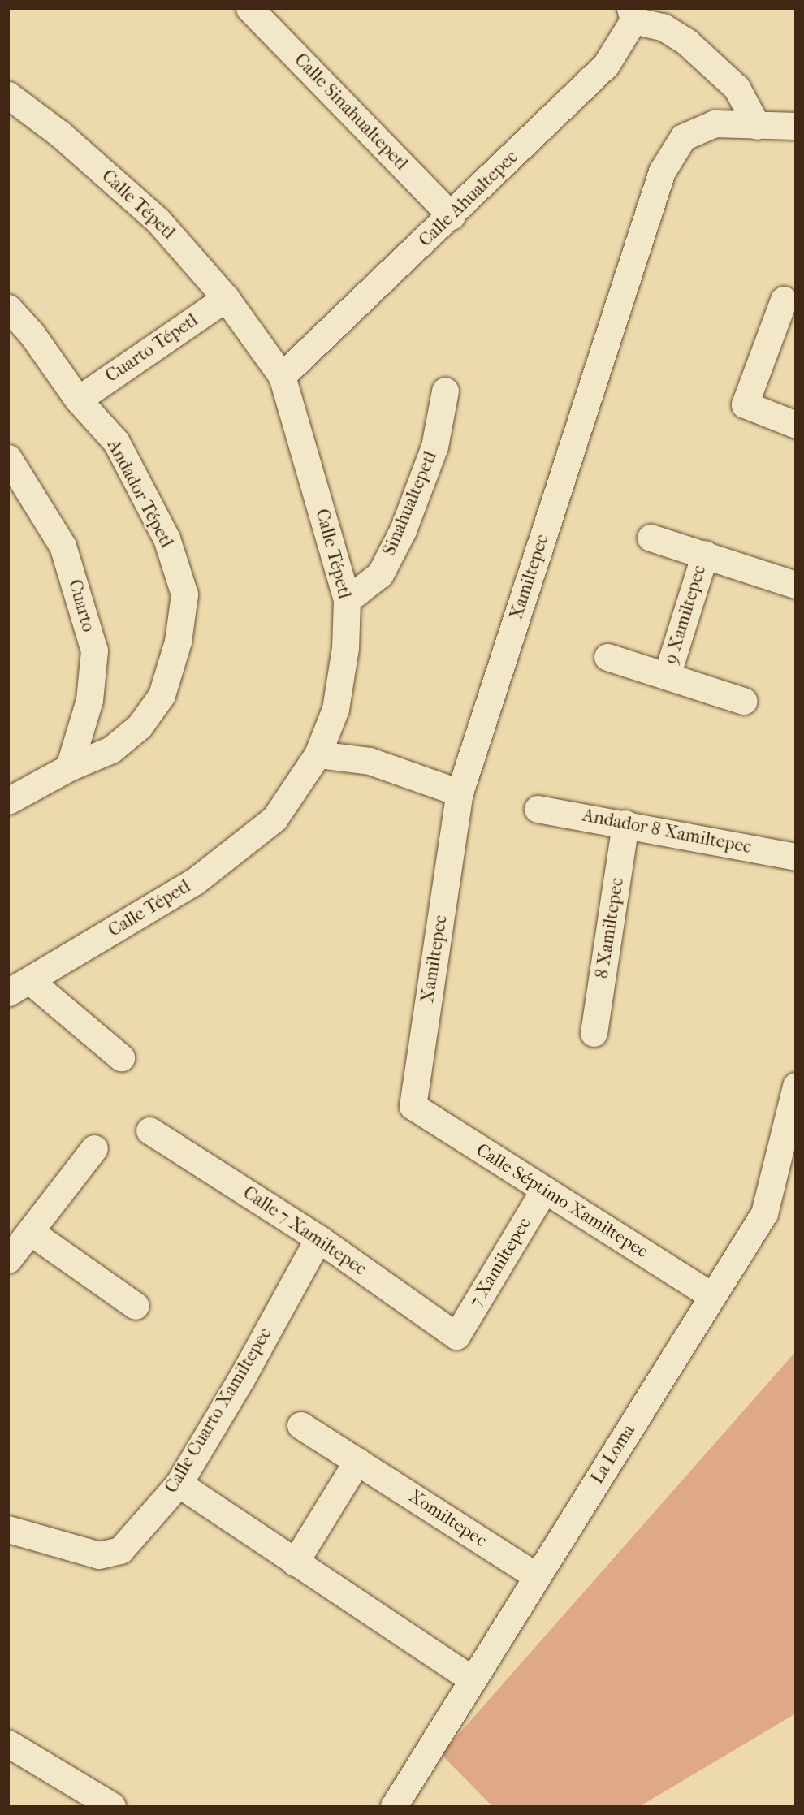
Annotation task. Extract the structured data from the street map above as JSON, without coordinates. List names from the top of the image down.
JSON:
{
  "streets": {
    "street": [
      "Calle Sinahualtepetl",
      "Calle Ahualtepec",
      "Calle Tépetl",
      "Cuarto Tépetl",
      "Andador Tépetl",
      "Sinahualtepetl",
      "Xamiltepec",
      "Cuarto",
      "9 Xamiltepec",
      "Andador 8 Xamiltepec",
      "8 Xamiltepec",
      "Calle Séptimo Xamiltepec",
      "Calle 7 Xamiltepec",
      "7 Xamiltepec",
      "Calle Cuarto Xamiltepec",
      "La Loma",
      "Xomiltepec"
    ]
  },
  "crossings": [
    ["Calle Sinahualtepetl", "Calle Ahualtepec"],
    ["Calle Ahualtepec", "Calle Tépetl"],
    ["Calle Tépetl", "Cuarto Tépetl"],
    ["Calle Tépetl", "Sinahualtepetl"],
    ["Cuarto Tépetl", "Andador Tépetl"],
    ["Andador Tépetl", "Cuarto"],
    ["Xamiltepec", "Calle Séptimo Xamiltepec"],
    ["Andador 8 Xamiltepec", "8 Xamiltepec"],
    ["Calle Séptimo Xamiltepec", "7 Xamiltepec"],
    ["Calle Séptimo Xamiltepec", "La Loma"],
    ["Calle 7 Xamiltepec", "7 Xamiltepec"],
    ["Calle 7 Xamiltepec", "Calle Cuarto Xamiltepec"],
    ["La Loma", "Xomiltepec"]
  ]
}
